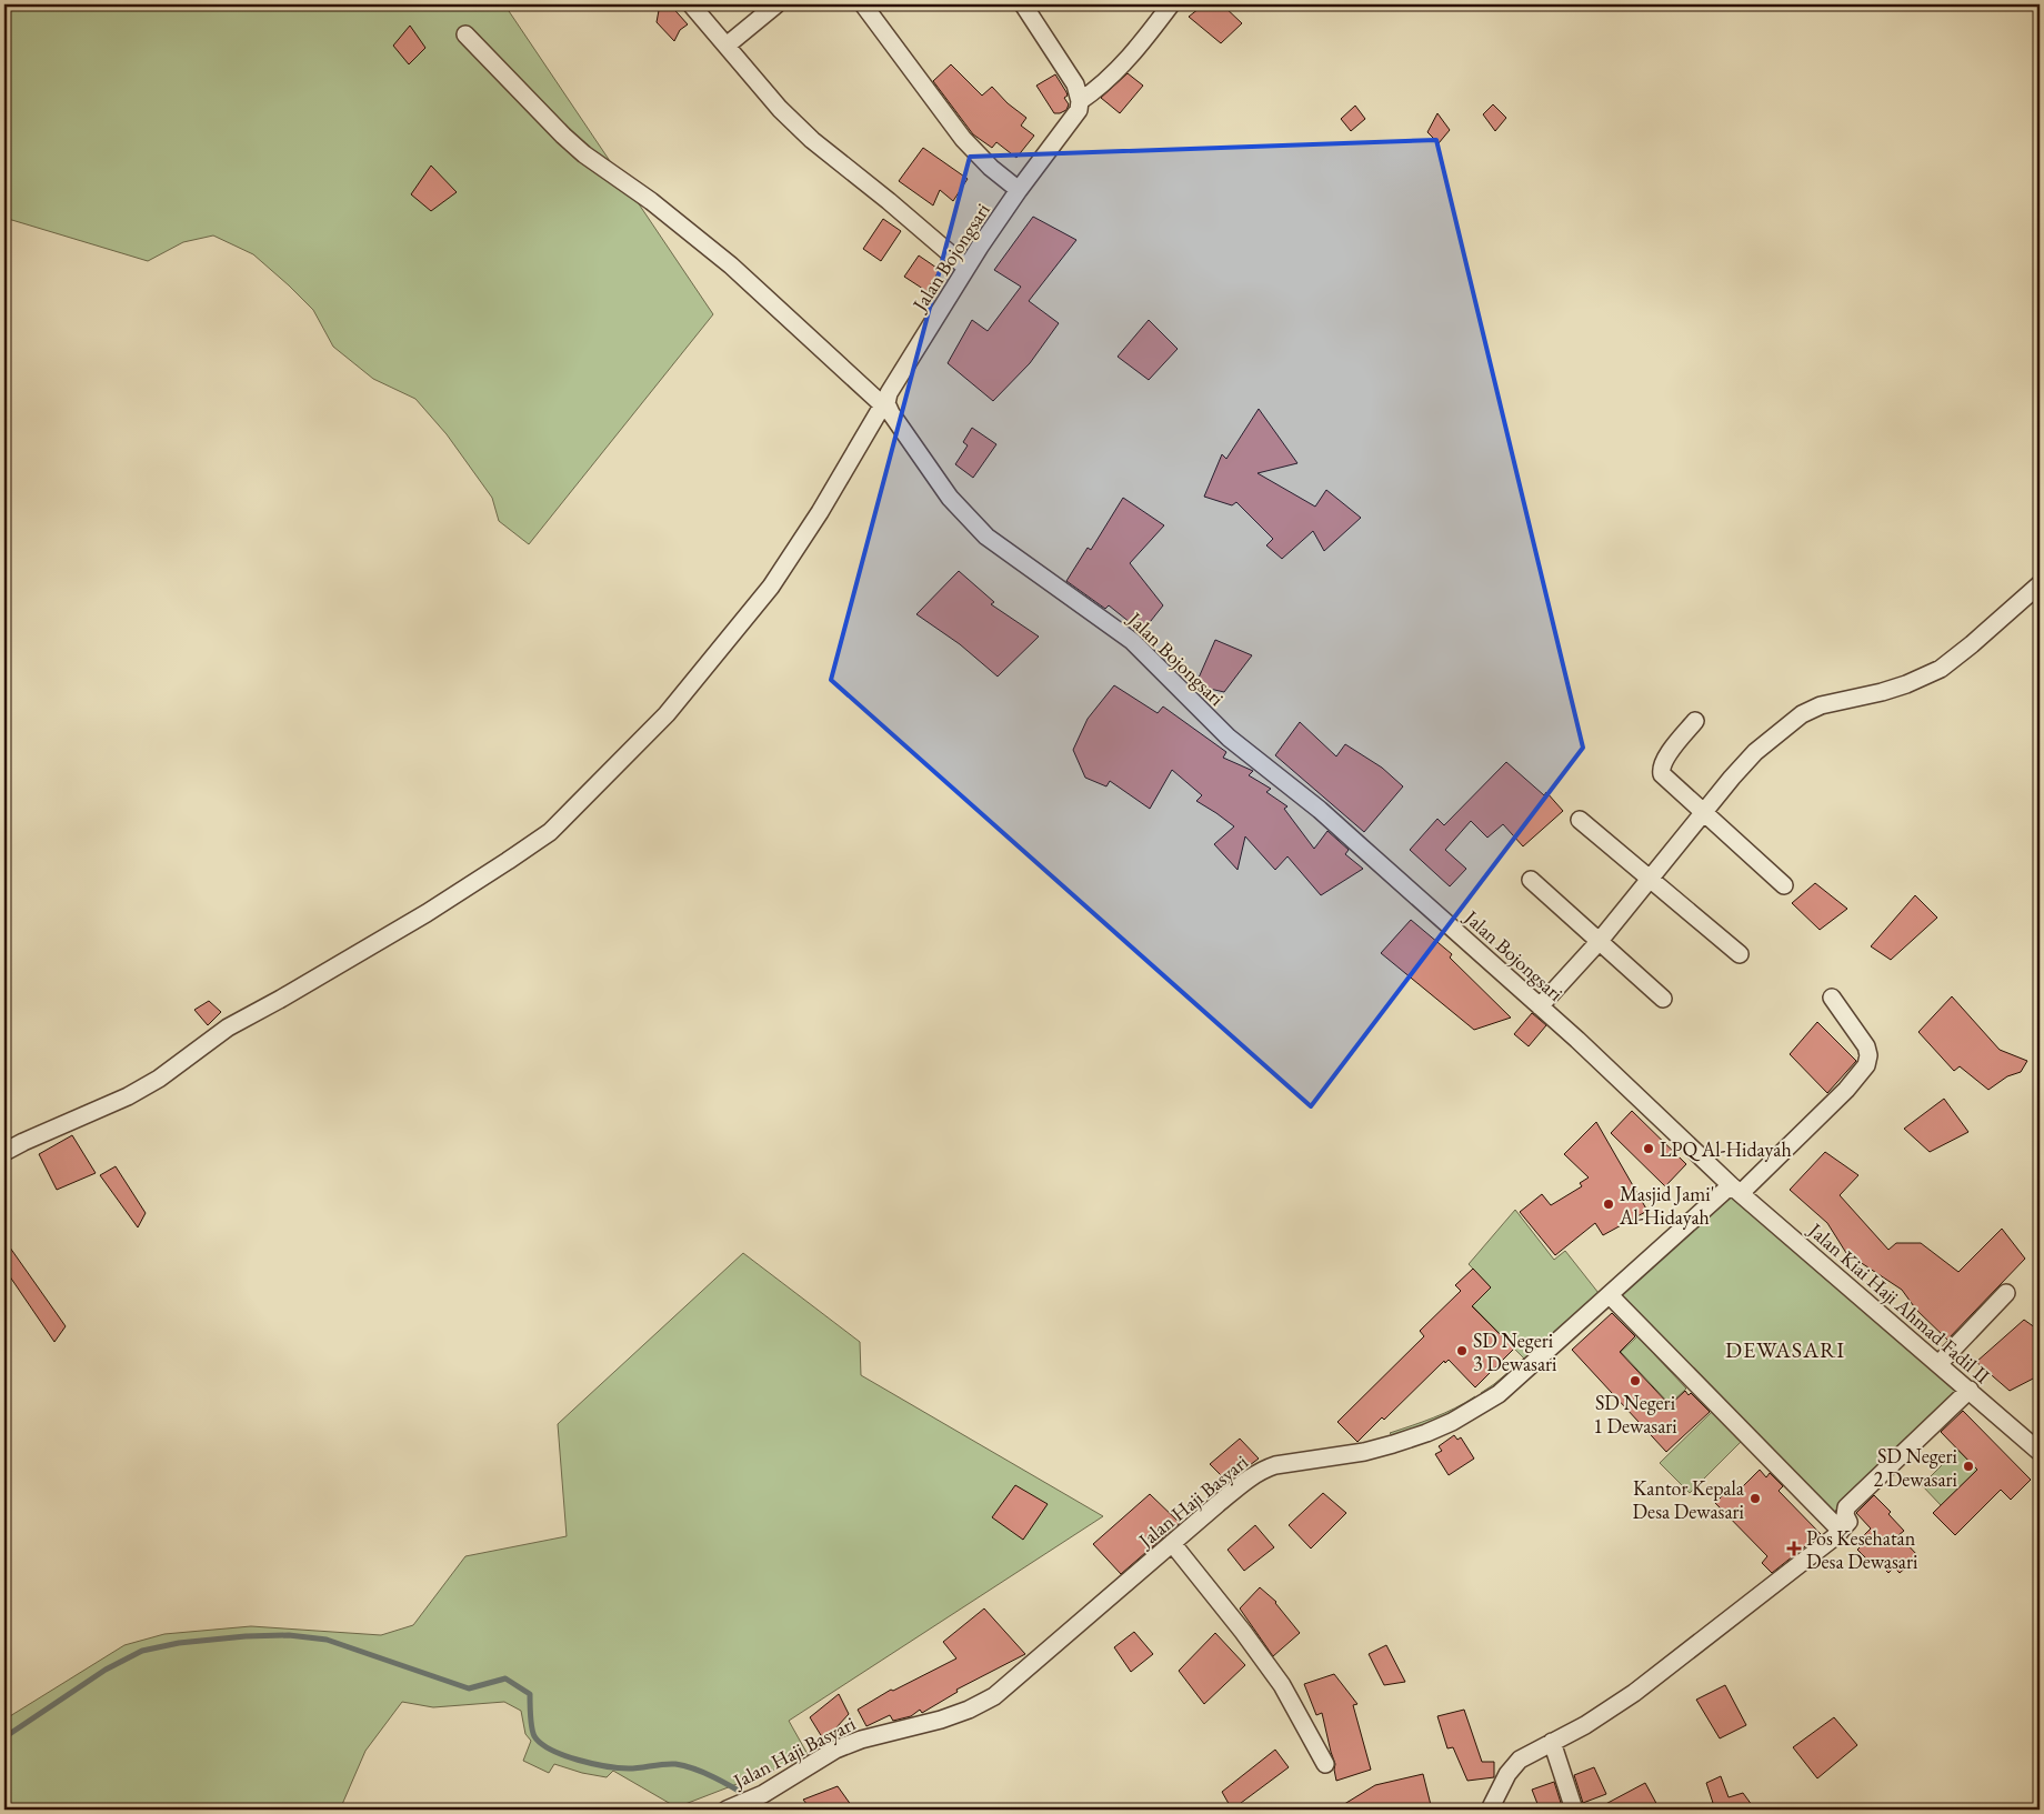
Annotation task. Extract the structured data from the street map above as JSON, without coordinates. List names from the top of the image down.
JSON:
{
  "streets": {
    "street": ["Jalan Bojongsari", "Jalan Kiai Haji Ahmad Fadil II", "Jalan Haji Basyari"]
  },
  "crossings": [
    ["Jalan Bojongsari", "Jalan Kiai Haji Ahmad Fadil II"],
    ["Jalan Bojongsari", "Jalan Haji Basyari"],
    ["Jalan Kiai Haji Ahmad Fadil II", "Jalan Haji Basyari"]
  ],
  "districts": ["DEWASARI"],
  "places": {
    "other": [
      "LPQ Al-Hidayah",
      "Masjid Jami' Al-Hidayah",
      "SD Negeri 3 Dewasari",
      "SD Negeri 1 Dewasari",
      "SD Negeri 2 Dewasari",
      "Kantor Kepala Desa Dewasari"
    ],
    "health": ["Pos Kesehatan Desa Dewasari"]
  }
}
